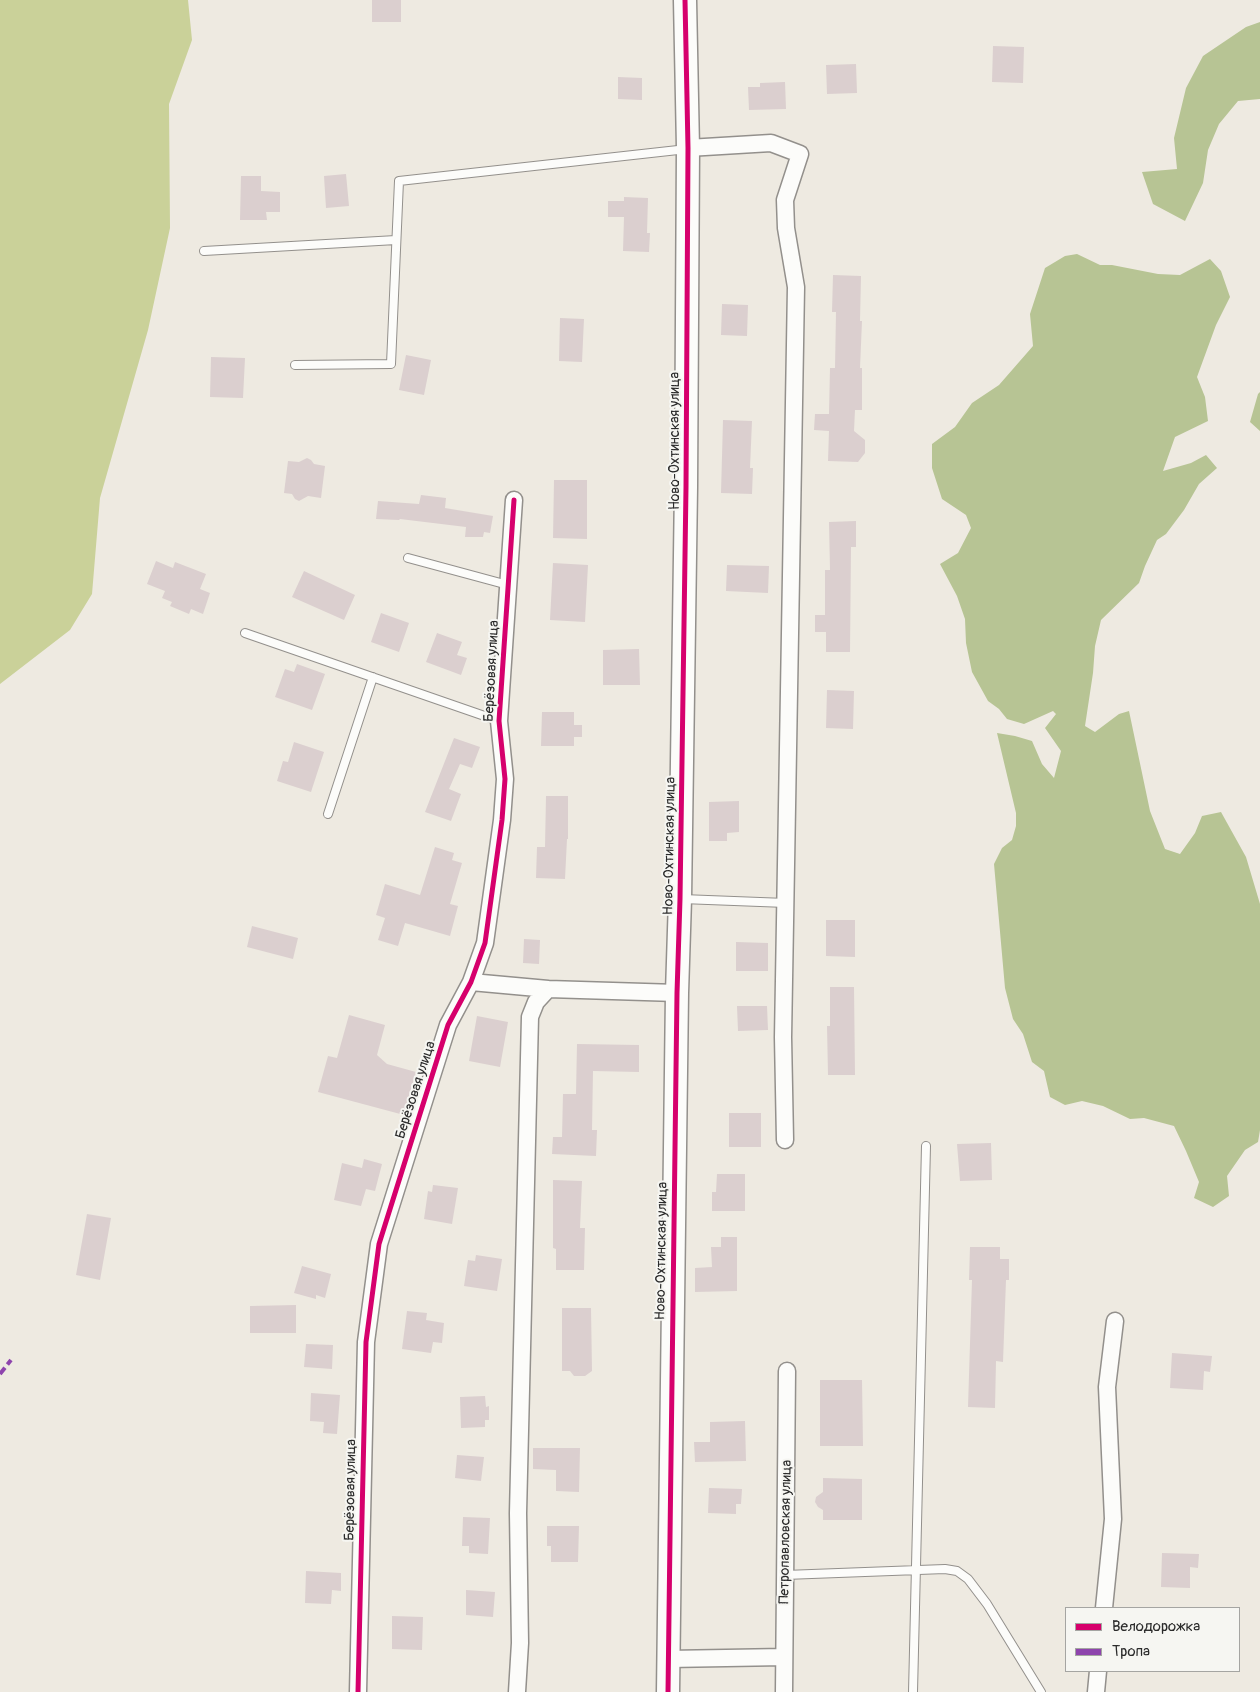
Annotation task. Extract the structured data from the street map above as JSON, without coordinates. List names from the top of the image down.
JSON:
{
  "streets": {
    "street": ["Ново-Охтинская улица", "Берёзовая улица", "Петропавловская улица"]
  },
  "legend": ["Велодорожка", "Тропа"]
}
